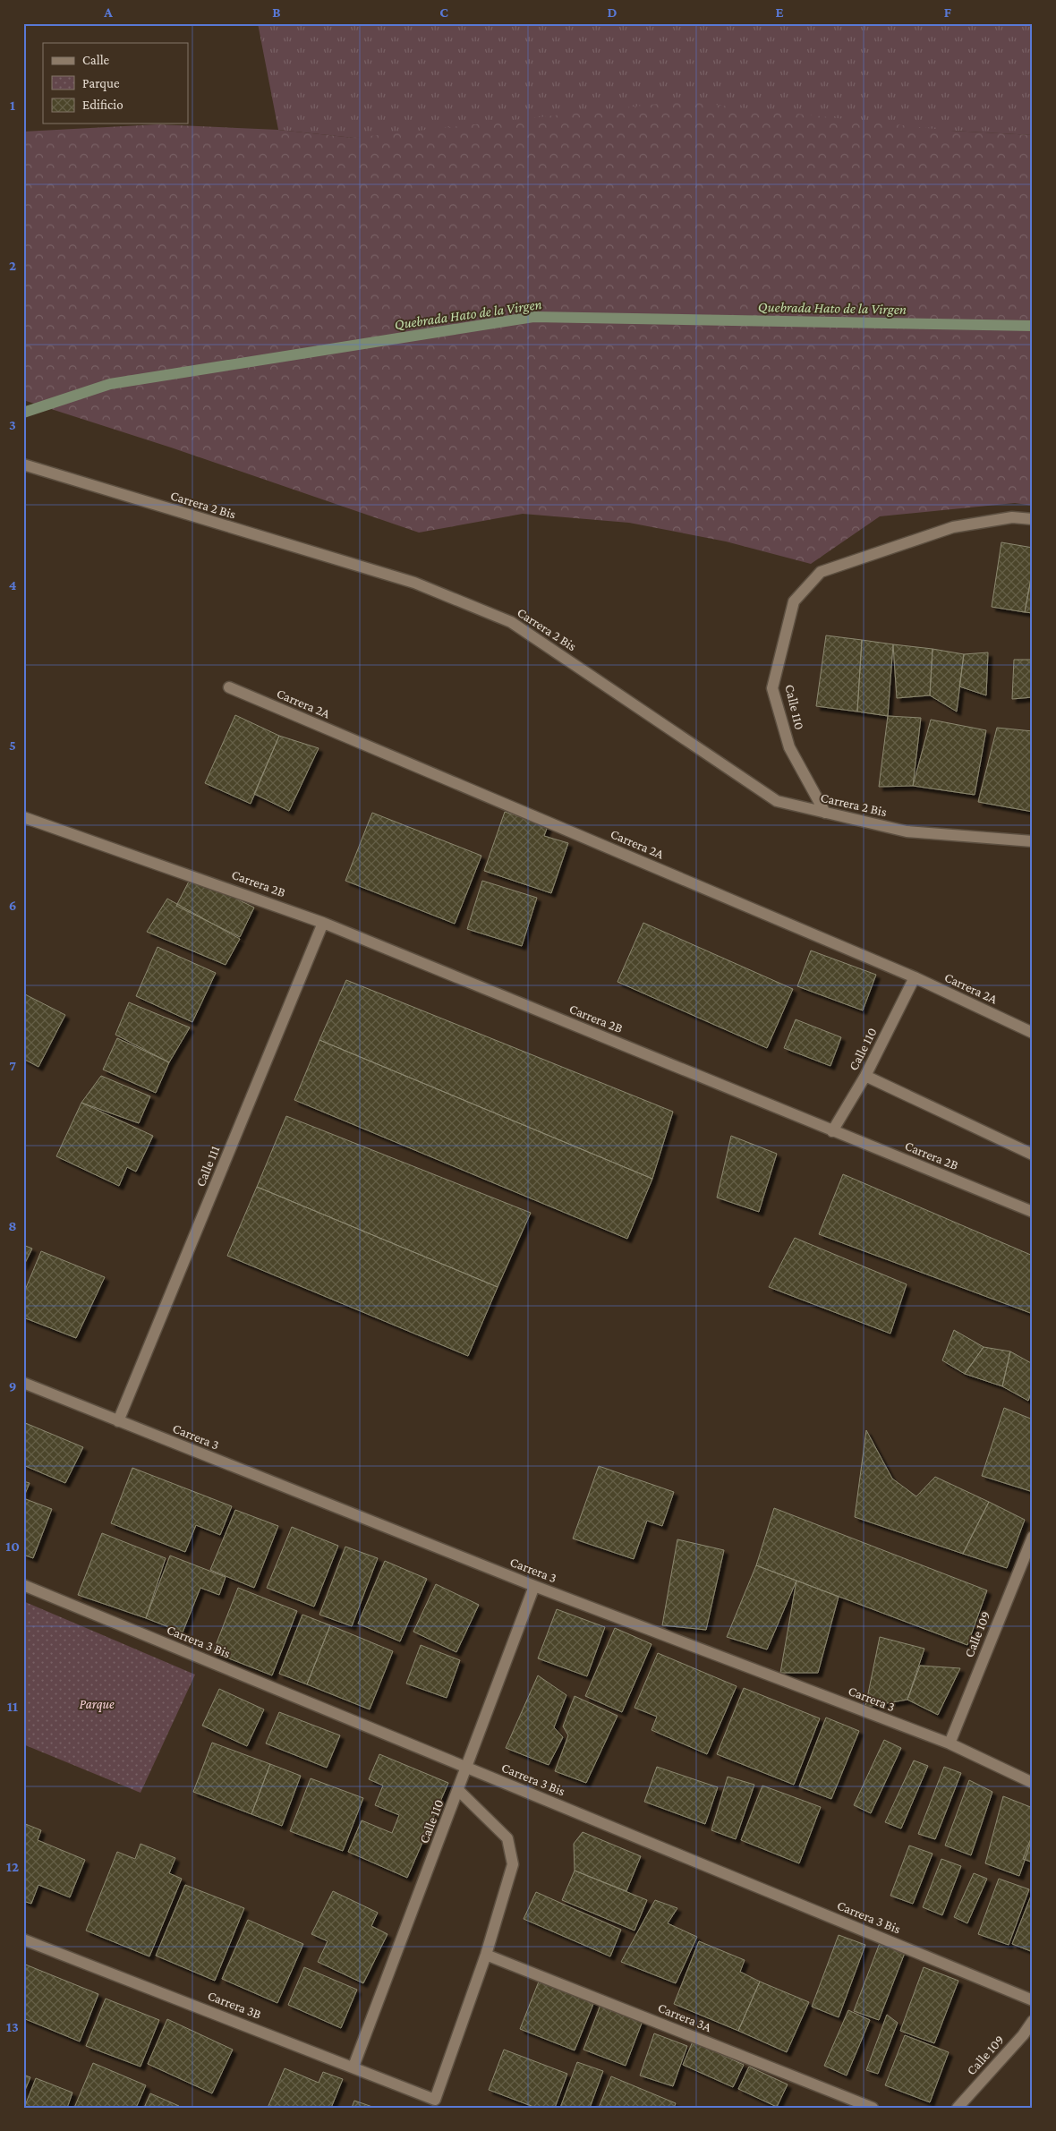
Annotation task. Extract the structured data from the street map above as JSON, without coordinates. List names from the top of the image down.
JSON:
{
  "streets": {
    "street": [
      "Carrera 2 Bis",
      "Carrera 2A",
      "Calle 110",
      "Carrera 2B",
      "Calle 111",
      "Carrera 3",
      "Calle 109",
      "Carrera 3 Bis",
      "Carrera 3B",
      "Carrera 3A"
    ]
  },
  "crossings": [
    ["Carrera 2 Bis", "Calle 110"],
    ["Carrera 2A", "Calle 110"],
    ["Calle 110", "Carrera 2B"],
    ["Calle 110", "Carrera 3"],
    ["Calle 110", "Carrera 3 Bis"],
    ["Calle 110", "Carrera 3B"],
    ["Carrera 2B", "Calle 111"],
    ["Calle 111", "Carrera 3"],
    ["Carrera 3", "Calle 109"],
    ["Carrera 3B", "Carrera 3A"]
  ],
  "water": ["Quebrada Hato de la Virgen"],
  "parks": ["Parque"],
  "legend": ["Calle", "Parque", "Edificio"],
  "grid": {
    "columns": [
      "A",
      "B",
      "C",
      "D",
      "E",
      "F"
    ],
    "rows": [
      "1",
      "2",
      "3",
      "4",
      "5",
      "6",
      "7",
      "8",
      "9",
      "10",
      "11",
      "12",
      "13"
    ]
  }
}
